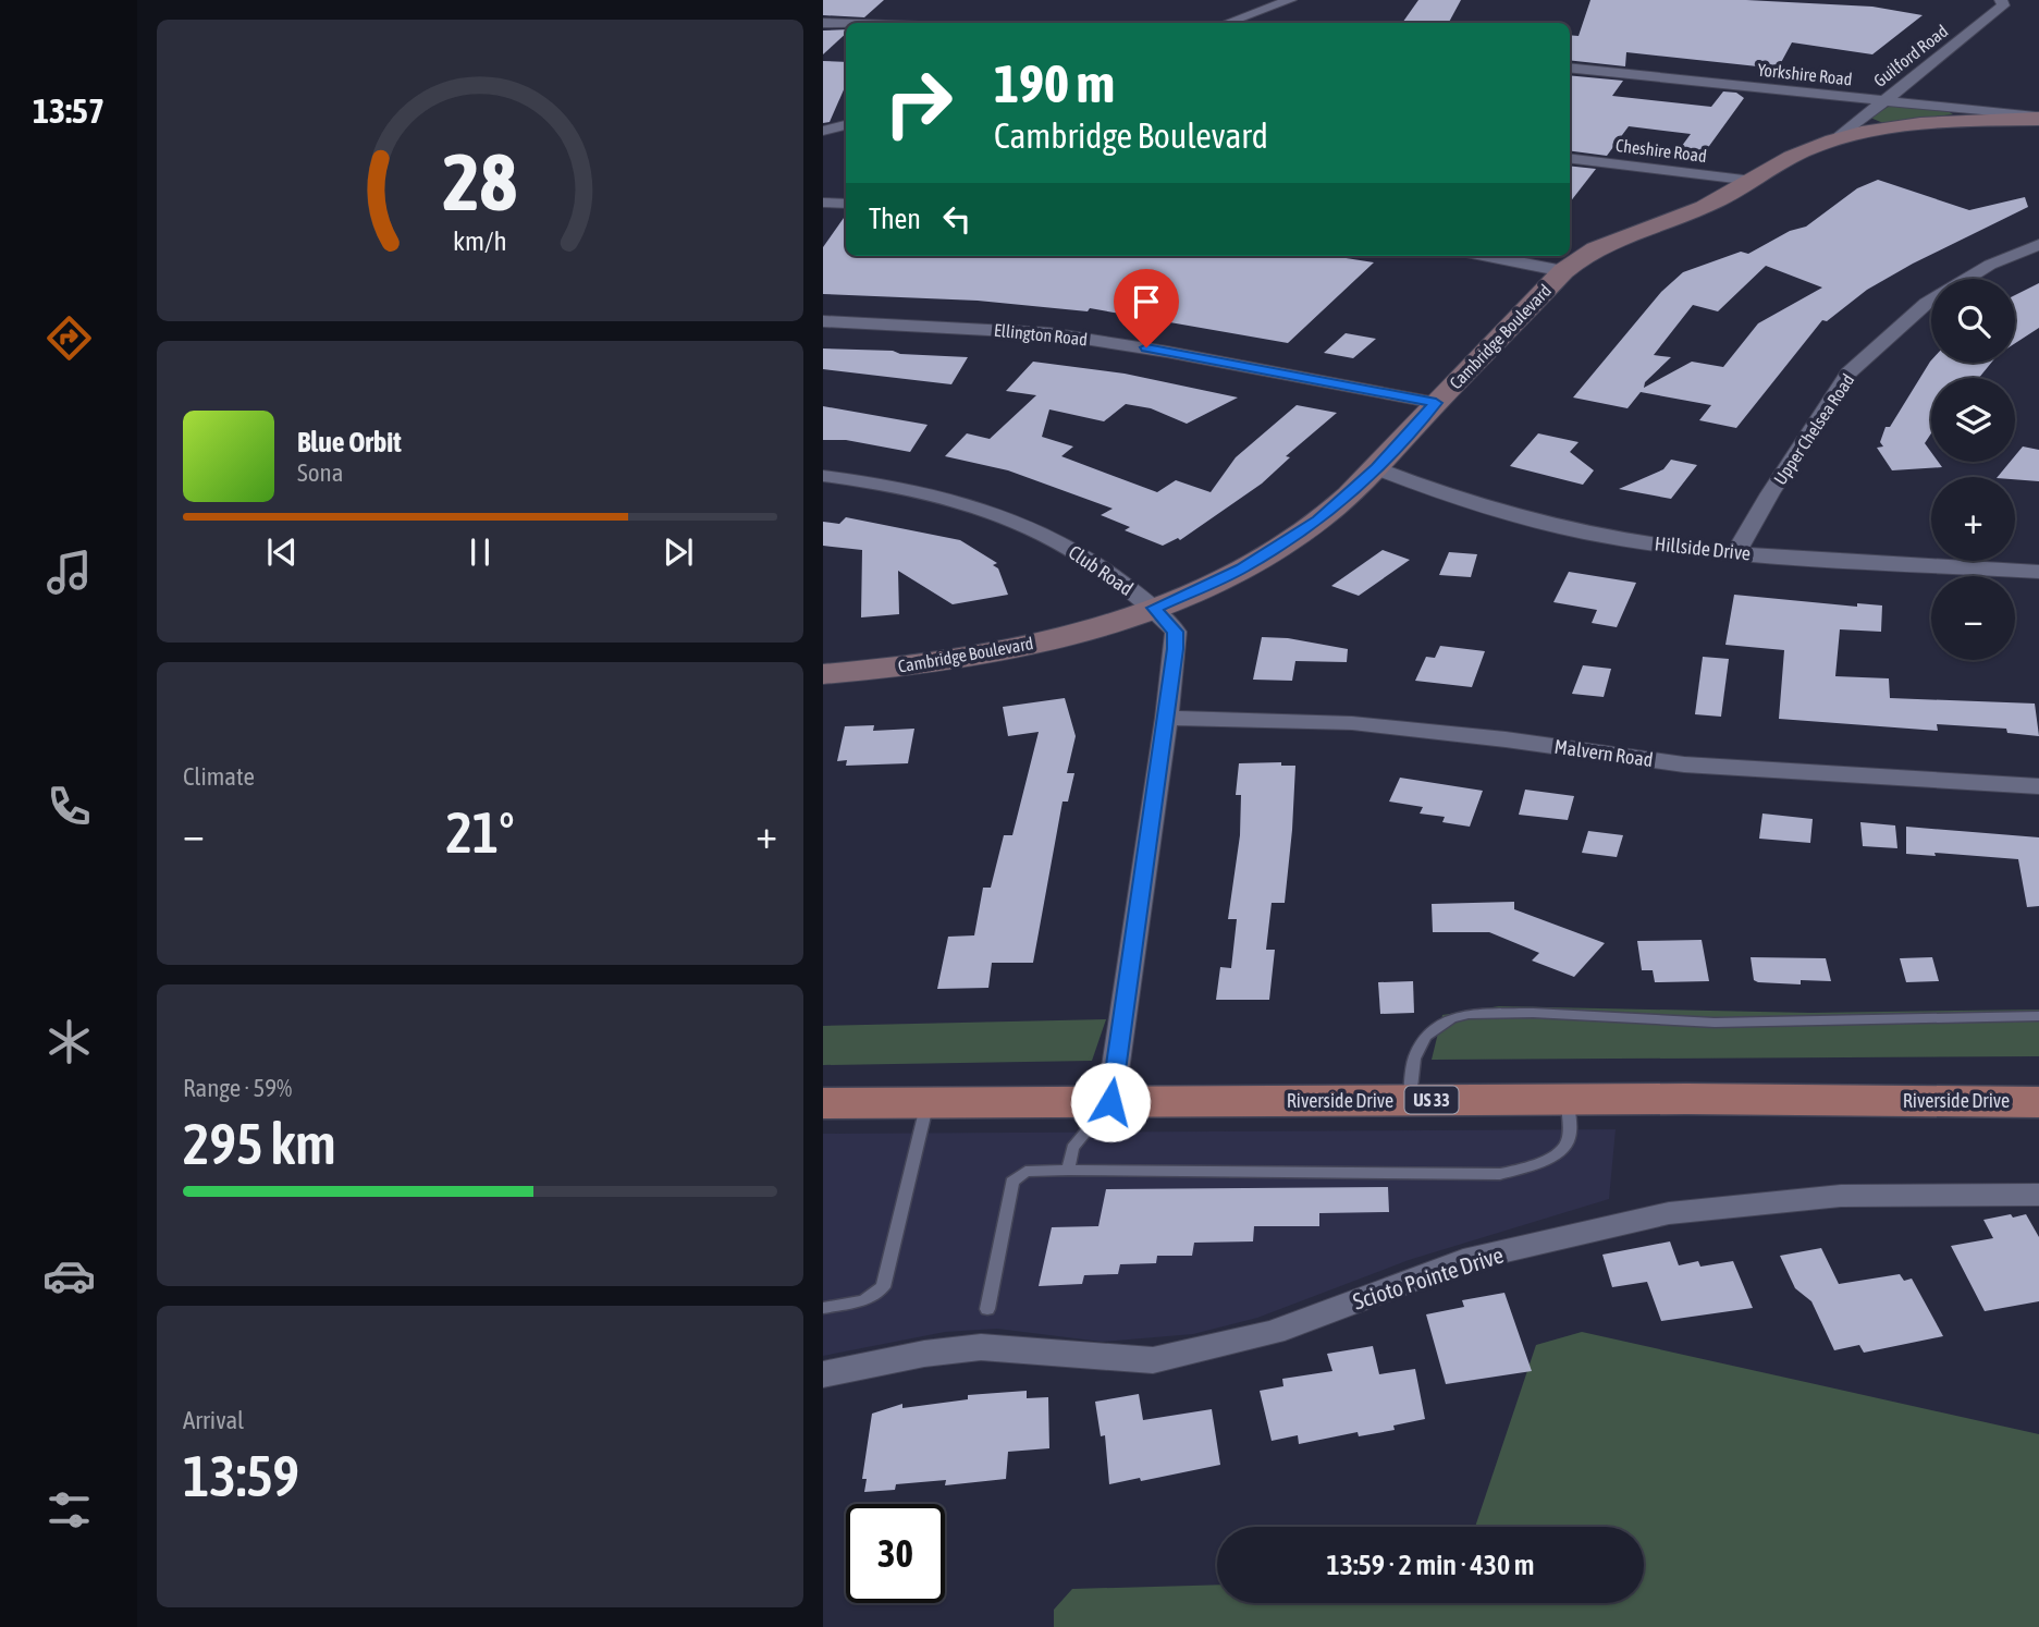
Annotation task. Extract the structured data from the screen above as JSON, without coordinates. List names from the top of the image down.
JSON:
{
  "streets": {
    "main road": ["US 33", "Riverside Drive"],
    "street": [
      "Guilford Road",
      "Yorkshire Road",
      "Cheshire Road",
      "Ellington Road",
      "Cambridge Boulevard",
      "Upper Chelsea Road",
      "Hillside Drive",
      "Club Road",
      "Malvern Road",
      "Scioto Pointe Drive"
    ]
  },
  "crossings": [
    ["Guilford Road", "Yorkshire Road"],
    ["Guilford Road", "Cambridge Boulevard"],
    ["Yorkshire Road", "Cambridge Boulevard"],
    ["Cheshire Road", "Cambridge Boulevard"],
    ["Ellington Road", "Cambridge Boulevard"],
    ["Cambridge Boulevard", "Hillside Drive"],
    ["Cambridge Boulevard", "Club Road"],
    ["Upper Chelsea Road", "Hillside Drive"],
    ["Club Road", "Malvern Road"],
    ["Club Road", "Riverside Drive"]
  ],
  "page": {
    "tabs": "13:57",
    "turn": ["190 m", "Cambridge Boulevard"],
    "then": "Then",
    "map_buttons": ["+", "−"],
    "song": ["Blue Orbit", "Sona"],
    "tile": [
      "Climate",
      ["Range · 59%", "295 km"],
      ["Arrival", "13:59"]
    ],
    "heat": ["−", "21°", "+"],
    "limit": "30",
    "trip": "13:59 · 2 min · 430 m",
    "gauge": ["28", "km/h"]
  }
}
